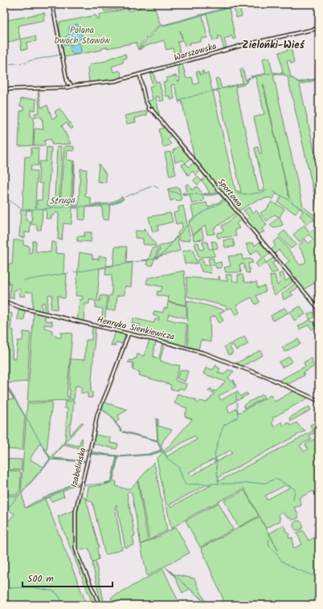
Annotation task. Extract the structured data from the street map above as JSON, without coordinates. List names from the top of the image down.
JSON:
{
  "streets": {
    "street": [
      "Warszawska",
      "Sportowa",
      "Henryka Sienkiewicza",
      "Izabelińska"
    ]
  },
  "crossings": [
    ["Warszawska", "Sportowa"],
    ["Henryka Sienkiewicza", "Izabelińska"]
  ],
  "districts": ["Zielonki-Wieś"],
  "water": ["Struga"],
  "parks": ["Polana Dwóch Stawów"],
  "scale_bar": "500 m"
}
